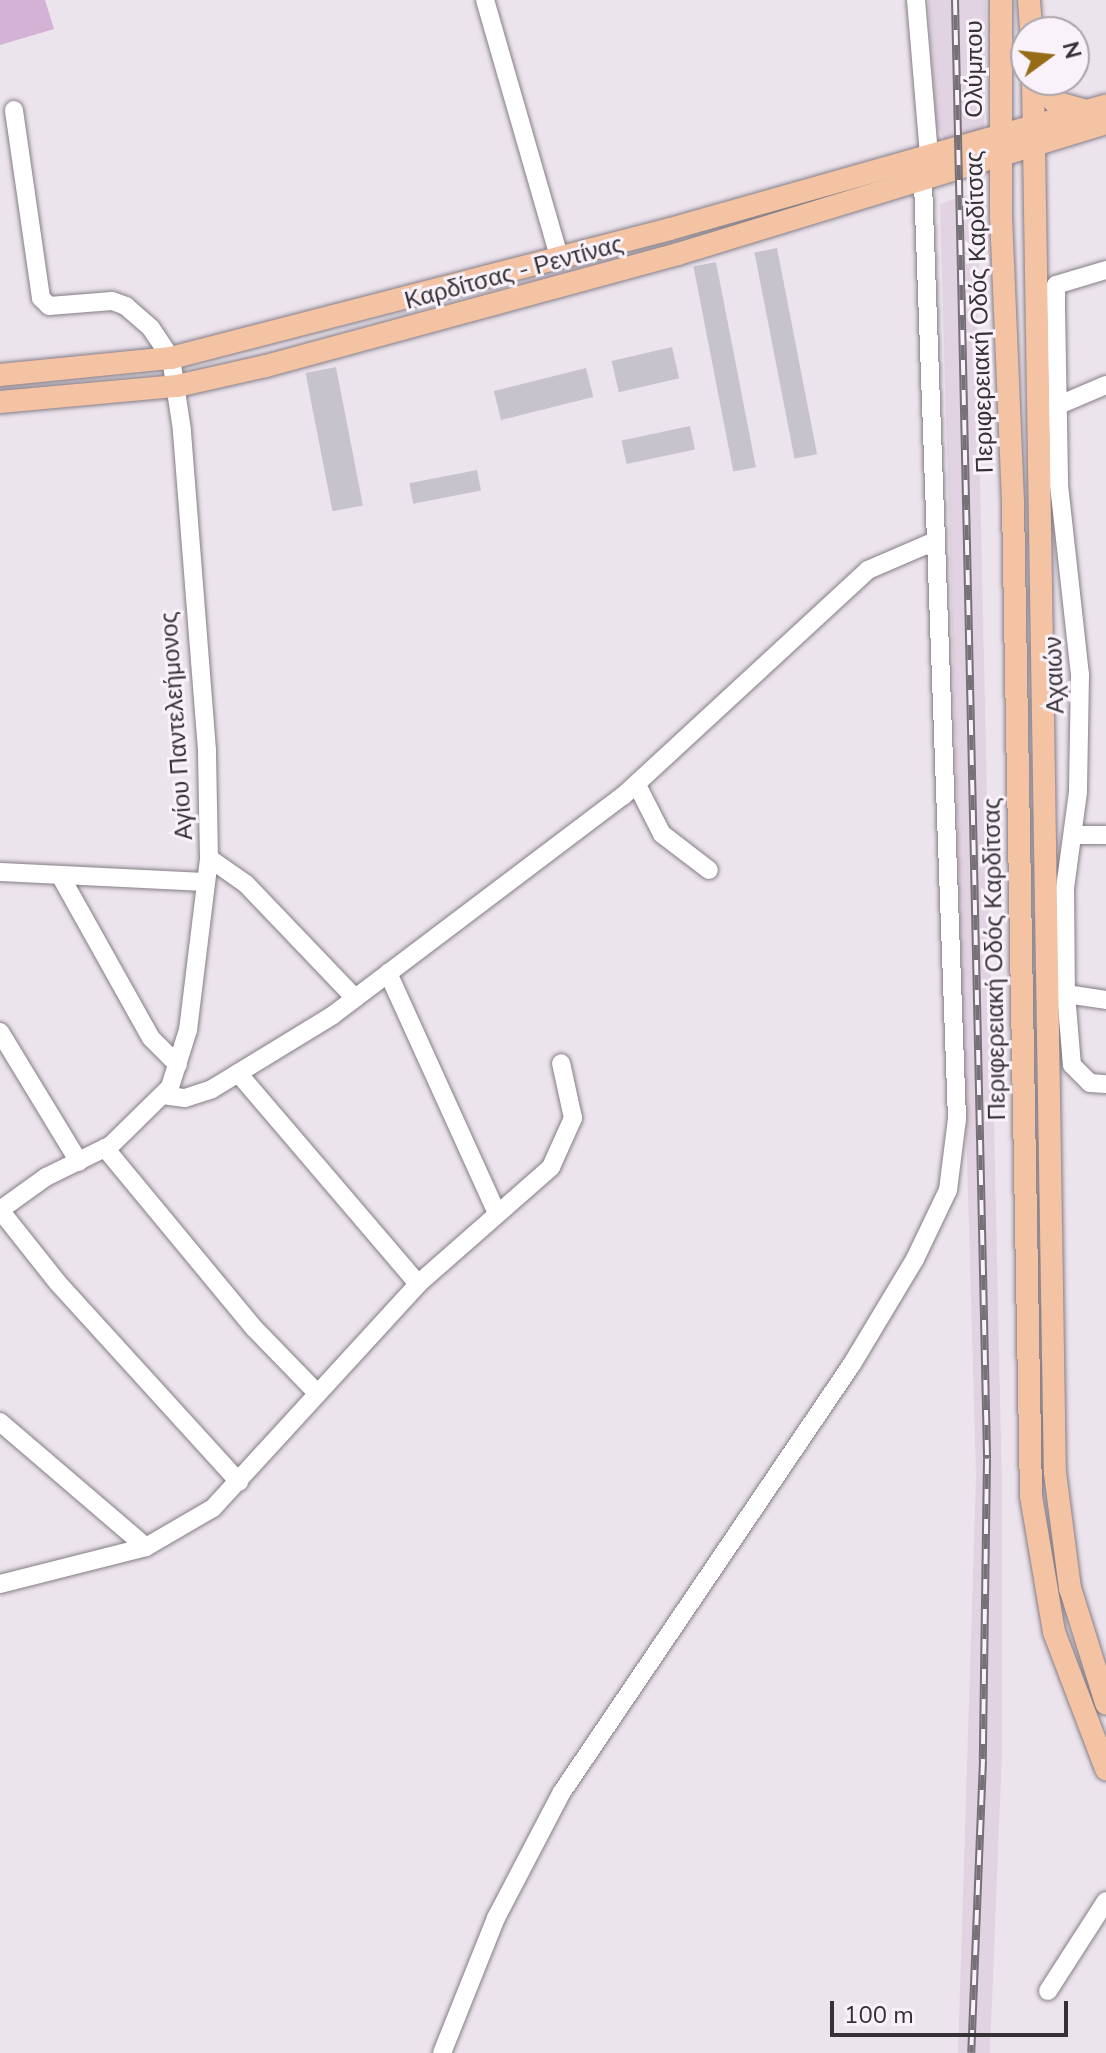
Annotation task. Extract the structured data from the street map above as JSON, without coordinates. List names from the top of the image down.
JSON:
{
  "streets": {
    "main road": ["Ολύμπου", "Καρδίτσας - Ρεντίνας", "Περιφερειακή Οδός Καρδίτσας"],
    "street": ["Αχαιών", "Αγίου Παντελεήμονος"]
  },
  "crossings": [
    ["Ολύμπου", "Καρδίτσας - Ρεντίνας"],
    ["Ολύμπου", "Περιφερειακή Οδός Καρδίτσας"],
    ["Καρδίτσας - Ρεντίνας", "Περιφερειακή Οδός Καρδίτσας"],
    ["Καρδίτσας - Ρεντίνας", "Αγίου Παντελεήμονος"]
  ],
  "scale_bar": "100 m",
  "north": "right"
}
